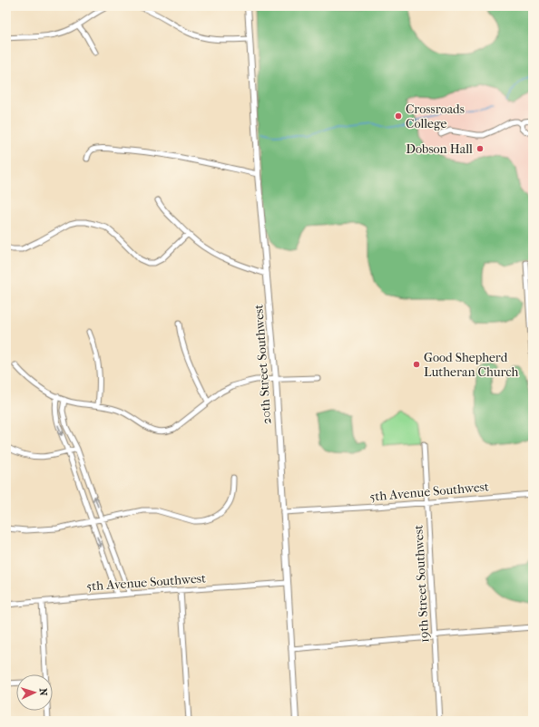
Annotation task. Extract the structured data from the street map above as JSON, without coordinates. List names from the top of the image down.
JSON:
{
  "streets": {
    "street": ["20th Street Southwest", "5th Avenue Southwest", "19th Street Southwest"]
  },
  "crossings": [
    ["20th Street Southwest", "5th Avenue Southwest"],
    ["5th Avenue Southwest", "19th Street Southwest"]
  ],
  "places": ["Crossroads College", "Dobson Hall", "Good Shepherd Lutheran Church"],
  "north": "right"
}
